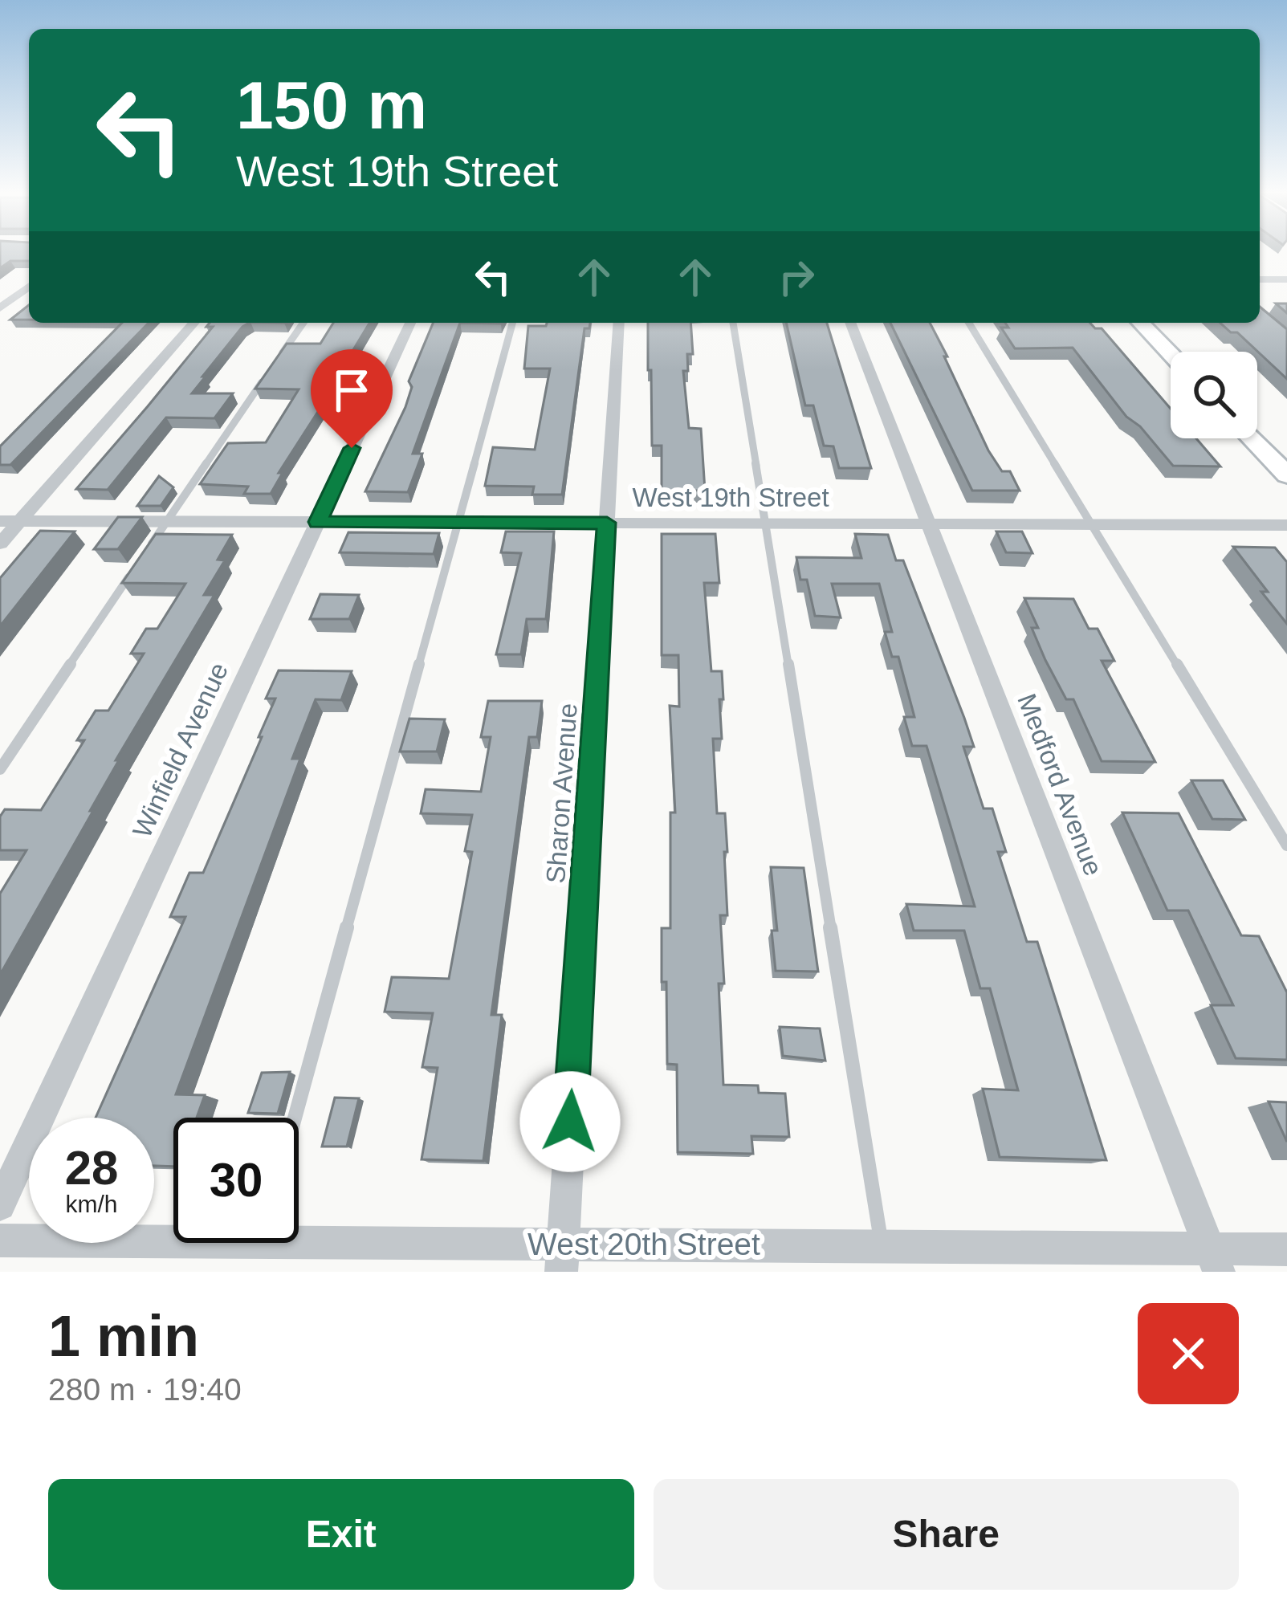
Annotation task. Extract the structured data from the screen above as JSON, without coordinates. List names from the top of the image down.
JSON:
{
  "streets": {
    "street": [
      "West 19th Street",
      "Winfield Avenue",
      "Medford Avenue",
      "Sharon Avenue",
      "West 20th Street"
    ]
  },
  "crossings": [
    ["West 19th Street", "Winfield Avenue"],
    ["West 19th Street", "Medford Avenue"],
    ["West 19th Street", "Sharon Avenue"],
    ["Medford Avenue", "West 20th Street"],
    ["Sharon Avenue", "West 20th Street"]
  ],
  "page": {
    "turn": ["150 m", "West 19th Street"],
    "speed": "28 km/h",
    "limit": "30",
    "heading": ["1 min", "280 m · 19:40"],
    "buttons": ["Exit", "Share"]
  }
}
